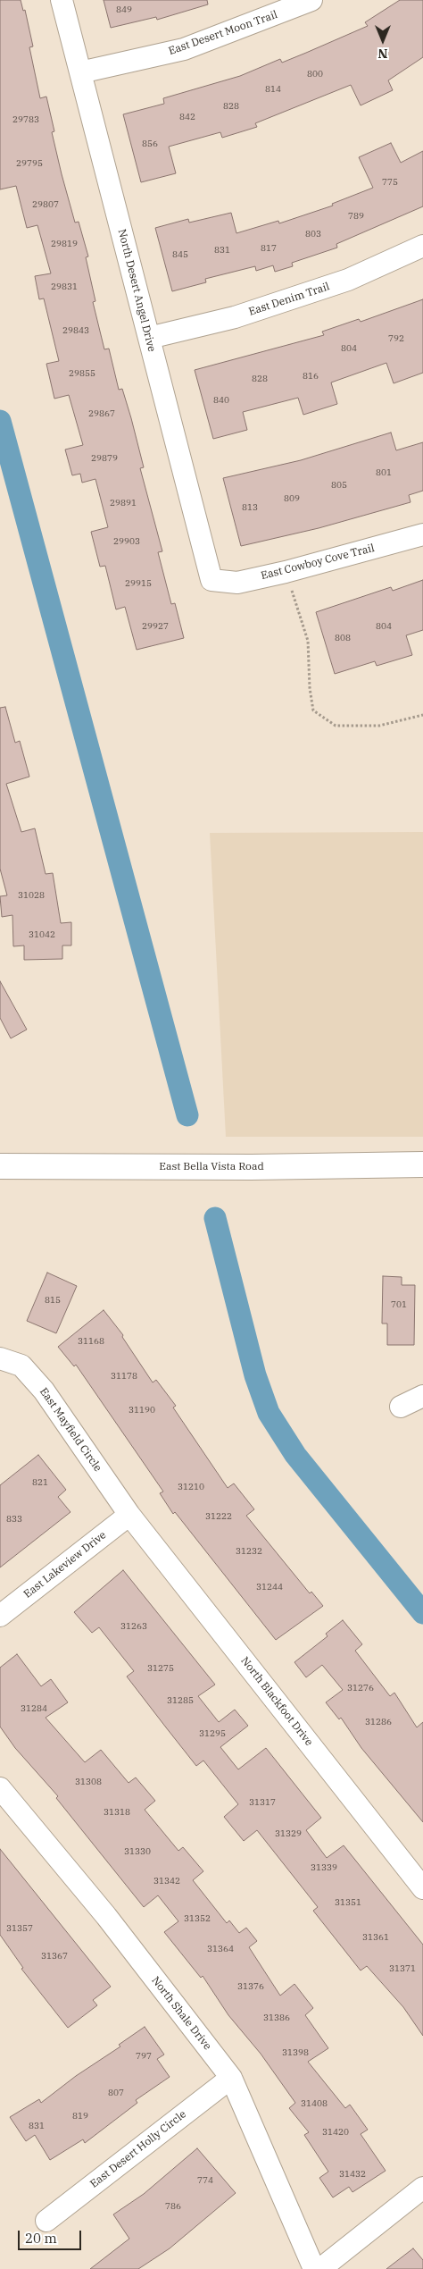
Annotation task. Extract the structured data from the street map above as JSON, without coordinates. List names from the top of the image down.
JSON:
{
  "streets": {
    "street": [
      "East Desert Moon Trail",
      "North Desert Angel Drive",
      "East Denim Trail",
      "East Cowboy Cove Trail",
      "East Bella Vista Road",
      "East Mayfield Circle",
      "East Lakeview Drive",
      "North Blackfoot Drive",
      "North Shale Drive",
      "East Desert Holly Circle"
    ]
  },
  "crossings": [
    ["East Desert Moon Trail", "North Desert Angel Drive"],
    ["North Desert Angel Drive", "East Denim Trail"],
    ["North Desert Angel Drive", "East Cowboy Cove Trail"],
    ["East Mayfield Circle", "East Lakeview Drive"],
    ["East Mayfield Circle", "North Blackfoot Drive"],
    ["East Lakeview Drive", "North Blackfoot Drive"],
    ["North Shale Drive", "East Desert Holly Circle"]
  ],
  "house_numbers": [
    "849",
    "800",
    "814",
    "828",
    "842",
    "29783",
    "856",
    "29795",
    "775",
    "29807",
    "789",
    "803",
    "29819",
    "817",
    "831",
    "845",
    "29831",
    "29843",
    "792",
    "804",
    "29855",
    "816",
    "828",
    "840",
    "29867",
    "29879",
    "801",
    "805",
    "809",
    "29891",
    "813",
    "29903",
    "29915",
    "29927",
    "804",
    "808",
    "31028",
    "31042",
    "815",
    "701",
    "31168",
    "31178",
    "31190",
    "821",
    "31210",
    "31222",
    "833",
    "31232",
    "31244",
    "31263",
    "31275",
    "31276",
    "31285",
    "31284",
    "31286",
    "31295",
    "31308",
    "31317",
    "31318",
    "31329",
    "31330",
    "31339",
    "31342",
    "31351",
    "31352",
    "31357",
    "31361",
    "31364",
    "31367",
    "31371",
    "31376",
    "31386",
    "31398",
    "797",
    "807",
    "31408",
    "819",
    "831",
    "31420",
    "31432",
    "774",
    "786"
  ],
  "scale_bar": "20 m",
  "north": "bottom"
}
